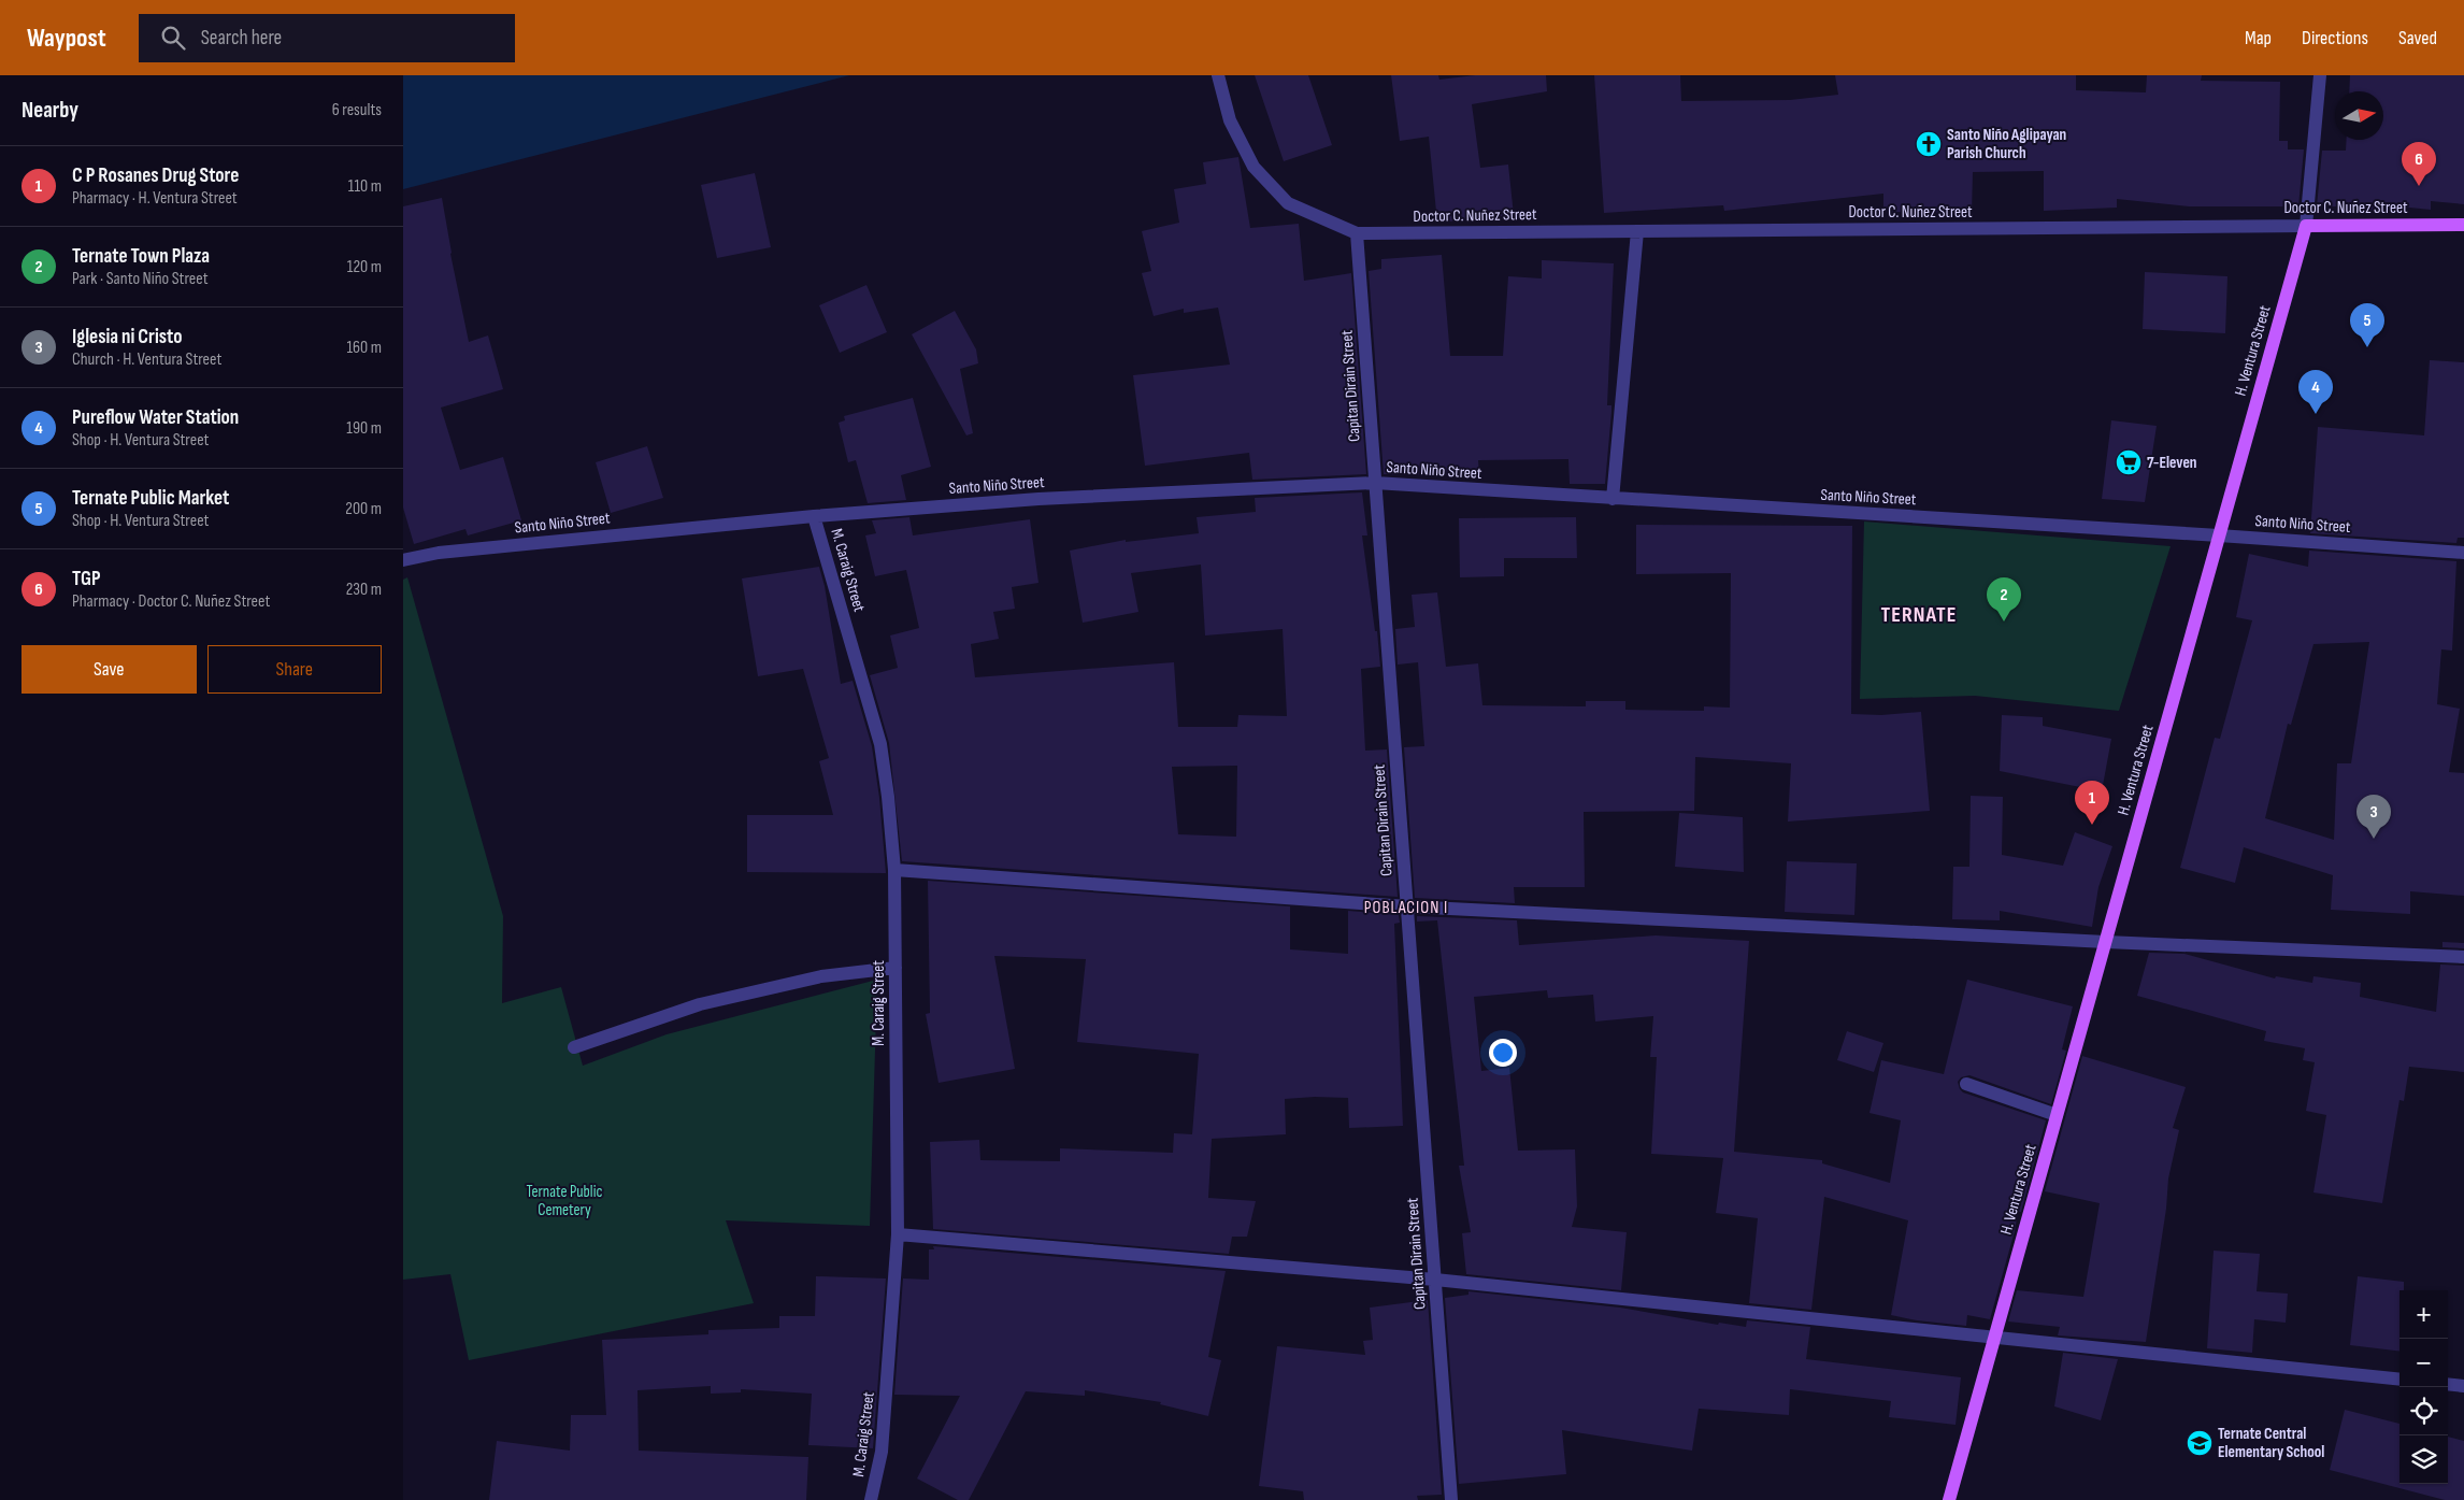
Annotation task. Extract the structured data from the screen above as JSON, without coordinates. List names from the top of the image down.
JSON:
{
  "streets": {
    "main road": ["Doctor C. Nuñez Street", "H. Ventura Street"],
    "street": ["Capitan Dirain Street", "Santo Niño Street", "M. Caraig Street"]
  },
  "crossings": [
    ["Doctor C. Nuñez Street", "H. Ventura Street"],
    ["Doctor C. Nuñez Street", "Capitan Dirain Street"],
    ["H. Ventura Street", "Santo Niño Street"],
    ["Capitan Dirain Street", "Santo Niño Street"],
    ["Santo Niño Street", "M. Caraig Street"]
  ],
  "districts": ["TERNATE", "POBLACION I"],
  "parks": ["Ternate Public Cemetery"],
  "places": {
    "church": ["Santo Niño Aglipayan Parish Church"],
    "supermarket": ["7-Eleven"],
    "school or university": ["Ternate Central Elementary School"]
  },
  "north": "right",
  "page": {
    "header": "Waypost",
    "search": "Search here",
    "nav": ["Map", "Directions", "Saved"],
    "heading": ["Nearby", "6 results"],
    "pins": [
      "6",
      "5",
      "4",
      "2",
      "1",
      "3"
    ],
    "list": [
      {
        "mark": "1",
        "name": "C P Rosanes Drug Store",
        "note": "Pharmacy · H. Ventura Street",
        "value": "110 m"
      },
      {
        "mark": "2",
        "name": "Ternate Town Plaza",
        "note": "Park · Santo Niño Street",
        "value": "120 m"
      },
      {
        "mark": "3",
        "name": "Iglesia ni Cristo",
        "note": "Church · H. Ventura Street",
        "value": "160 m"
      },
      {
        "mark": "4",
        "name": "Pureflow Water Station",
        "note": "Shop · H. Ventura Street",
        "value": "190 m"
      },
      {
        "mark": "5",
        "name": "Ternate Public Market",
        "note": "Shop · H. Ventura Street",
        "value": "200 m"
      },
      {
        "mark": "6",
        "name": "TGP",
        "note": "Pharmacy · Doctor C. Nuñez Street",
        "value": "230 m"
      }
    ],
    "buttons": ["Save", "Share"],
    "map_buttons": ["+", "−"]
  }
}
